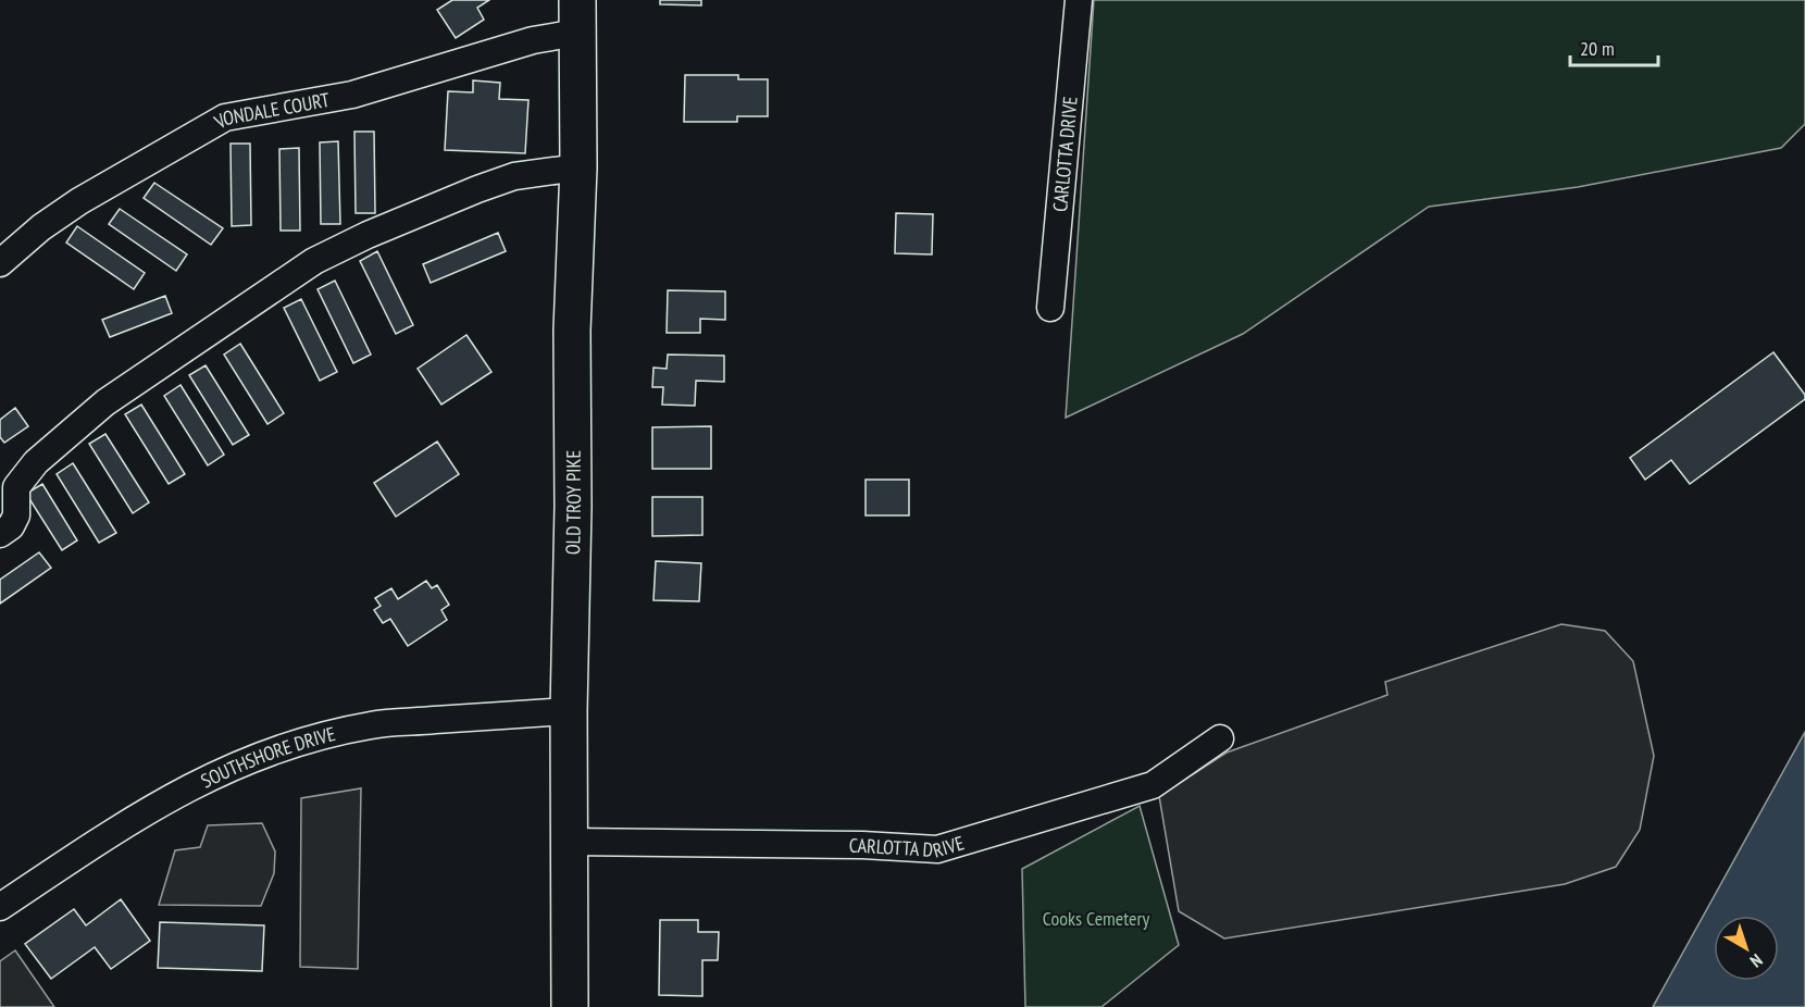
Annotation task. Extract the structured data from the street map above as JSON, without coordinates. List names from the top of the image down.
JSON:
{
  "streets": {
    "main road": ["OLD TROY PIKE"],
    "street": ["VONDALE COURT", "CARLOTTA DRIVE", "SOUTHSHORE DRIVE"]
  },
  "crossings": [
    ["VONDALE COURT", "OLD TROY PIKE"],
    ["CARLOTTA DRIVE", "OLD TROY PIKE"],
    ["OLD TROY PIKE", "SOUTHSHORE DRIVE"]
  ],
  "parks": ["Cooks Cemetery"],
  "scale_bar": "20 m",
  "north": "bottom right"
}
